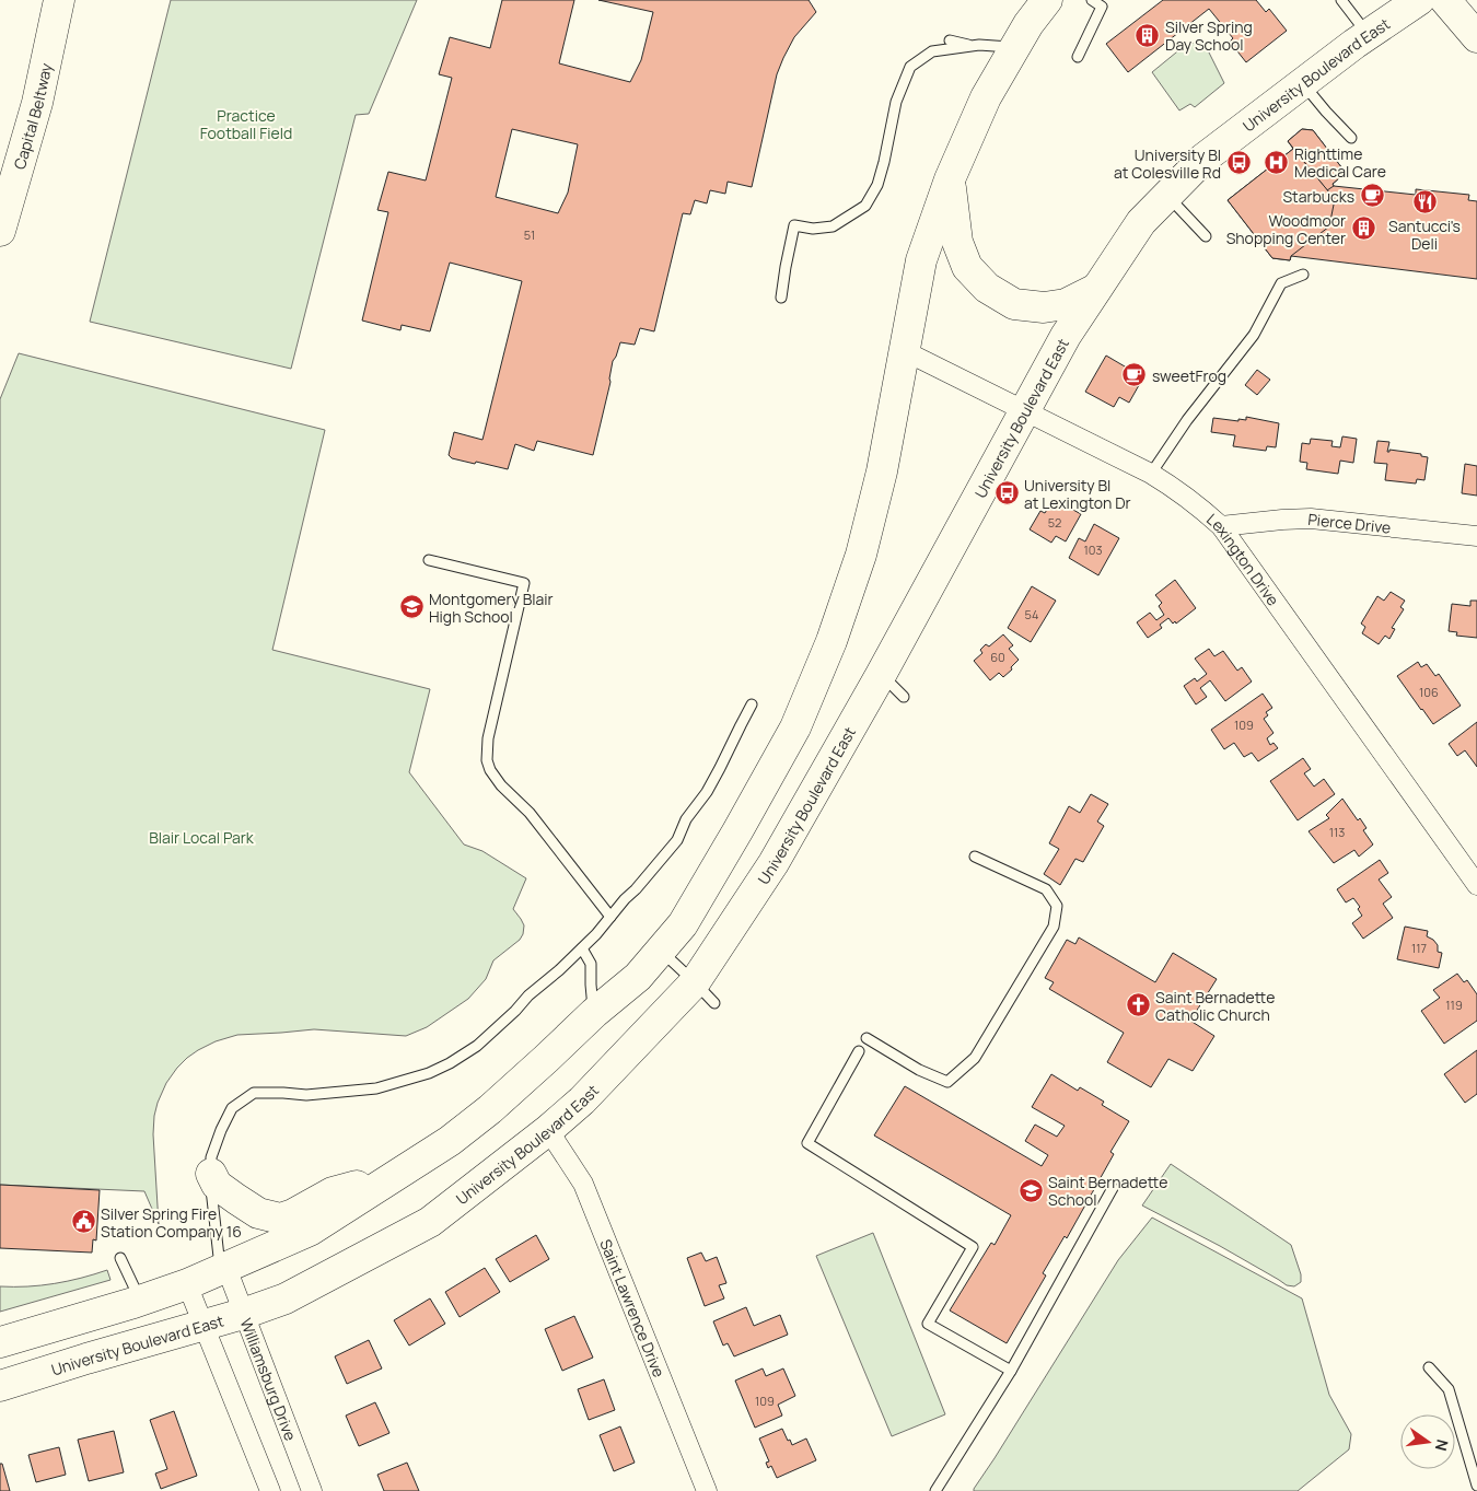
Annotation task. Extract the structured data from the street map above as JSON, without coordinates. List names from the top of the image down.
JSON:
{
  "streets": {
    "main road": ["University Boulevard East", "Capital Beltway"],
    "street": [
      "Pierce Drive",
      "Lexington Drive",
      "Saint Lawrence Drive",
      "Williamsburg Drive"
    ]
  },
  "crossings": [
    ["University Boulevard East", "Lexington Drive"],
    ["University Boulevard East", "Saint Lawrence Drive"],
    ["University Boulevard East", "Williamsburg Drive"],
    ["Pierce Drive", "Lexington Drive"]
  ],
  "parks": ["Practice Football Field", "Blair Local Park"],
  "places": {
    "building": ["Silver Spring Day School", "Woodmoor Shopping Center"],
    "hospital": ["Righttime Medical Care"],
    "bus stop": ["University Bl at Colesville Rd", "University Bl at Lexington Dr"],
    "cafe": ["Starbucks", "sweetFrog"],
    "restaurant": ["Santucci's Deli"],
    "school or university": ["Montgomery Blair High School", "Saint Bernadette School"],
    "church": ["Saint Bernadette Catholic Church"],
    "public building": ["Silver Spring Fire Station Company 16"]
  },
  "house_numbers": [
    "51",
    "52",
    "103",
    "54",
    "60",
    "106",
    "109",
    "113",
    "117",
    "119",
    "109"
  ],
  "north": "right"
}
